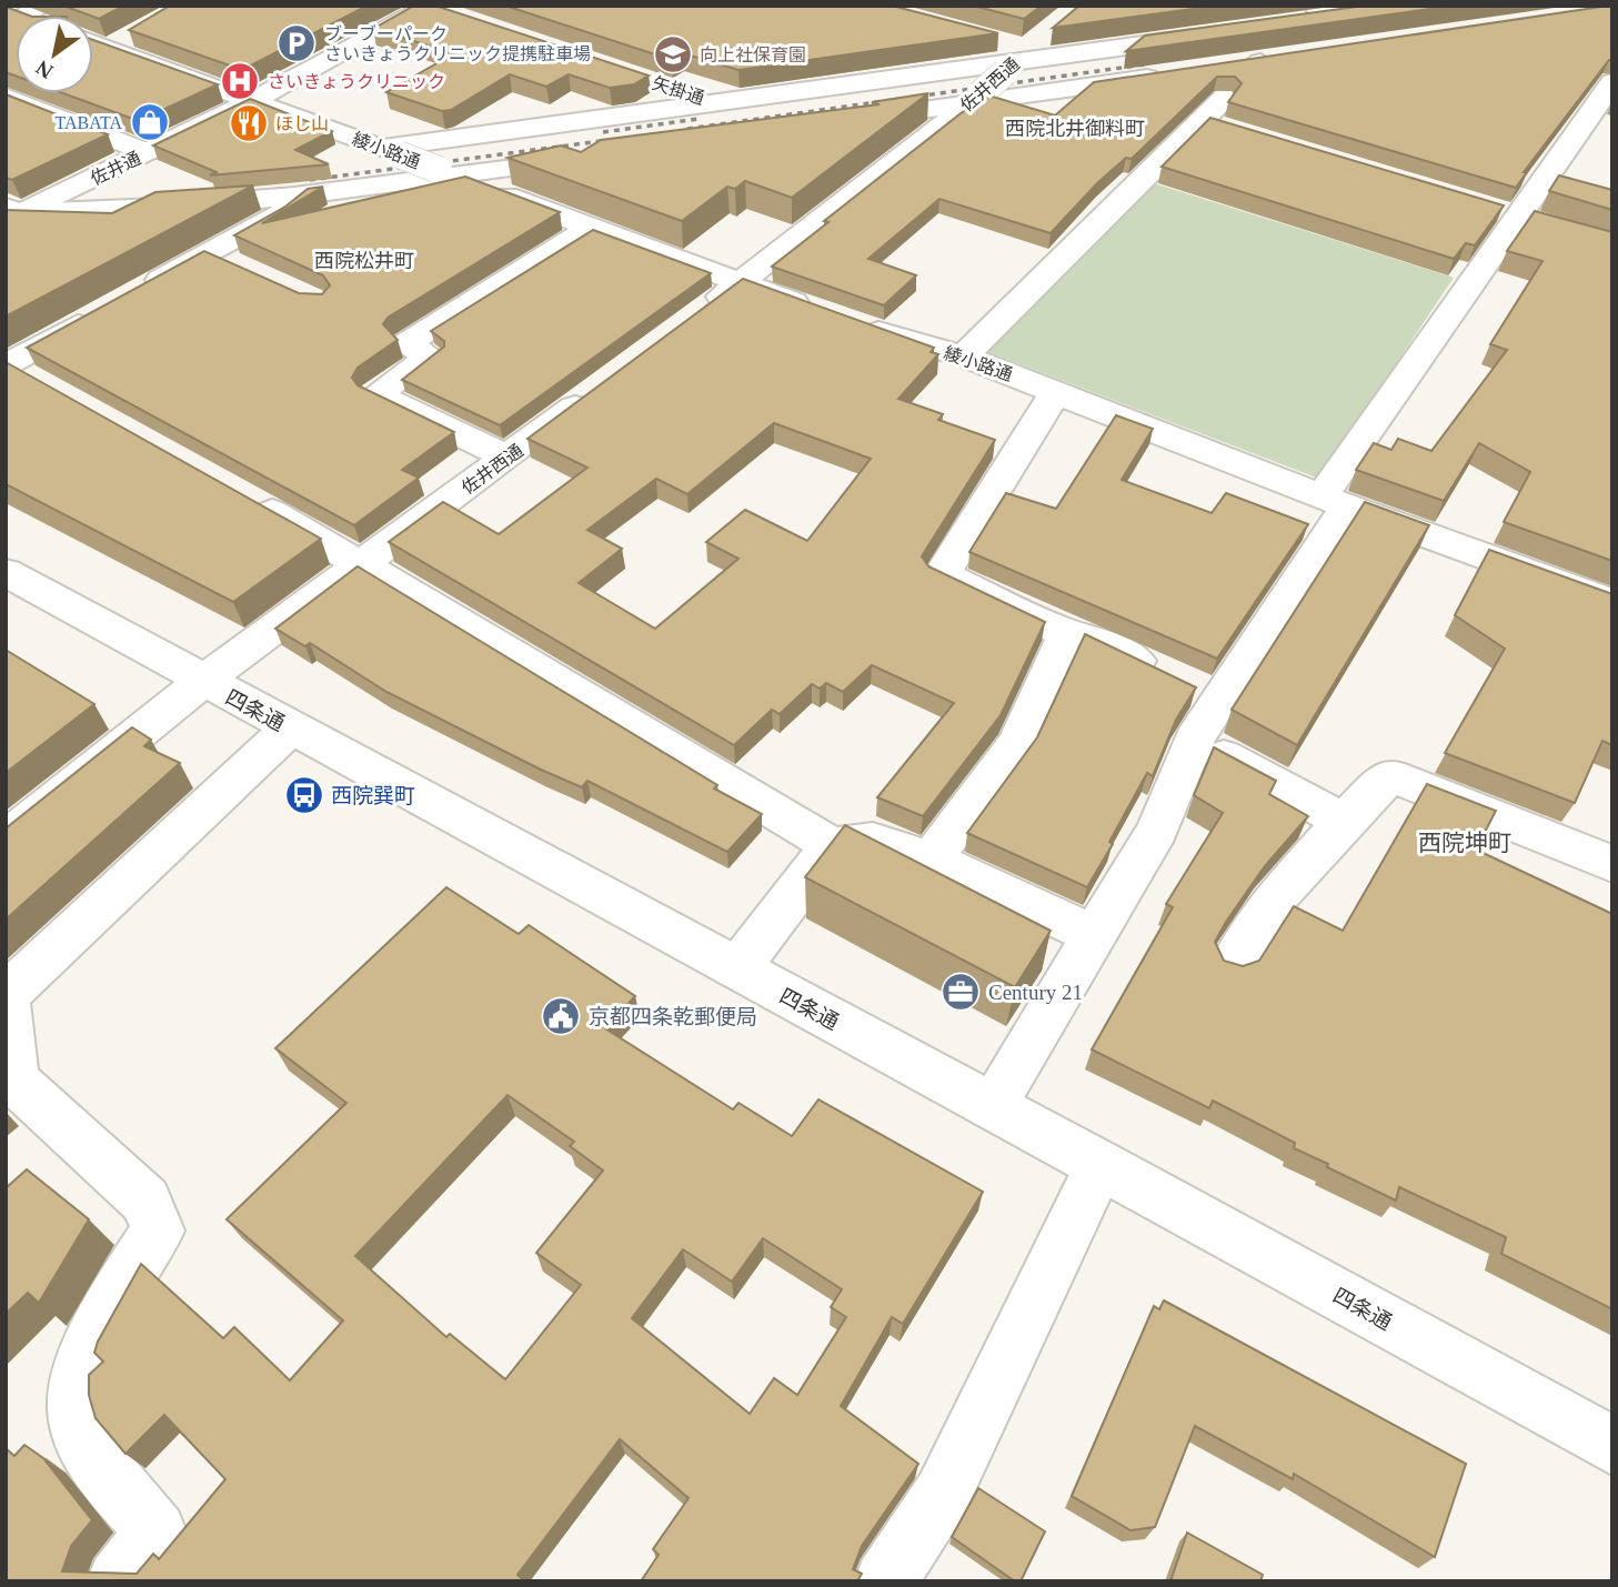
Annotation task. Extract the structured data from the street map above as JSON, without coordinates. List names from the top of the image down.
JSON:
{
  "streets": {
    "street": [
      "佐井西通",
      "矢掛通",
      "綾小路通",
      "佐井通",
      "四条通"
    ]
  },
  "crossings": [
    ["佐井西通", "綾小路通"],
    ["佐井西通", "四条通"],
    ["綾小路通", "佐井通"]
  ],
  "districts": ["西院北井御料町", "西院松井町", "西院坤町"],
  "places": {
    "parking": ["ブーブーパーク さいきょうクリニック提携駐車場"],
    "school or university": ["向上社保育園"],
    "hospital": ["さいきょうクリニック"],
    "shop": ["TABATA"],
    "restaurant": ["ほし山"],
    "bus stop": ["西院巽町"],
    "office": ["Century 21"],
    "public building": ["京都四条乾郵便局"]
  },
  "north": "bottom left"
}
